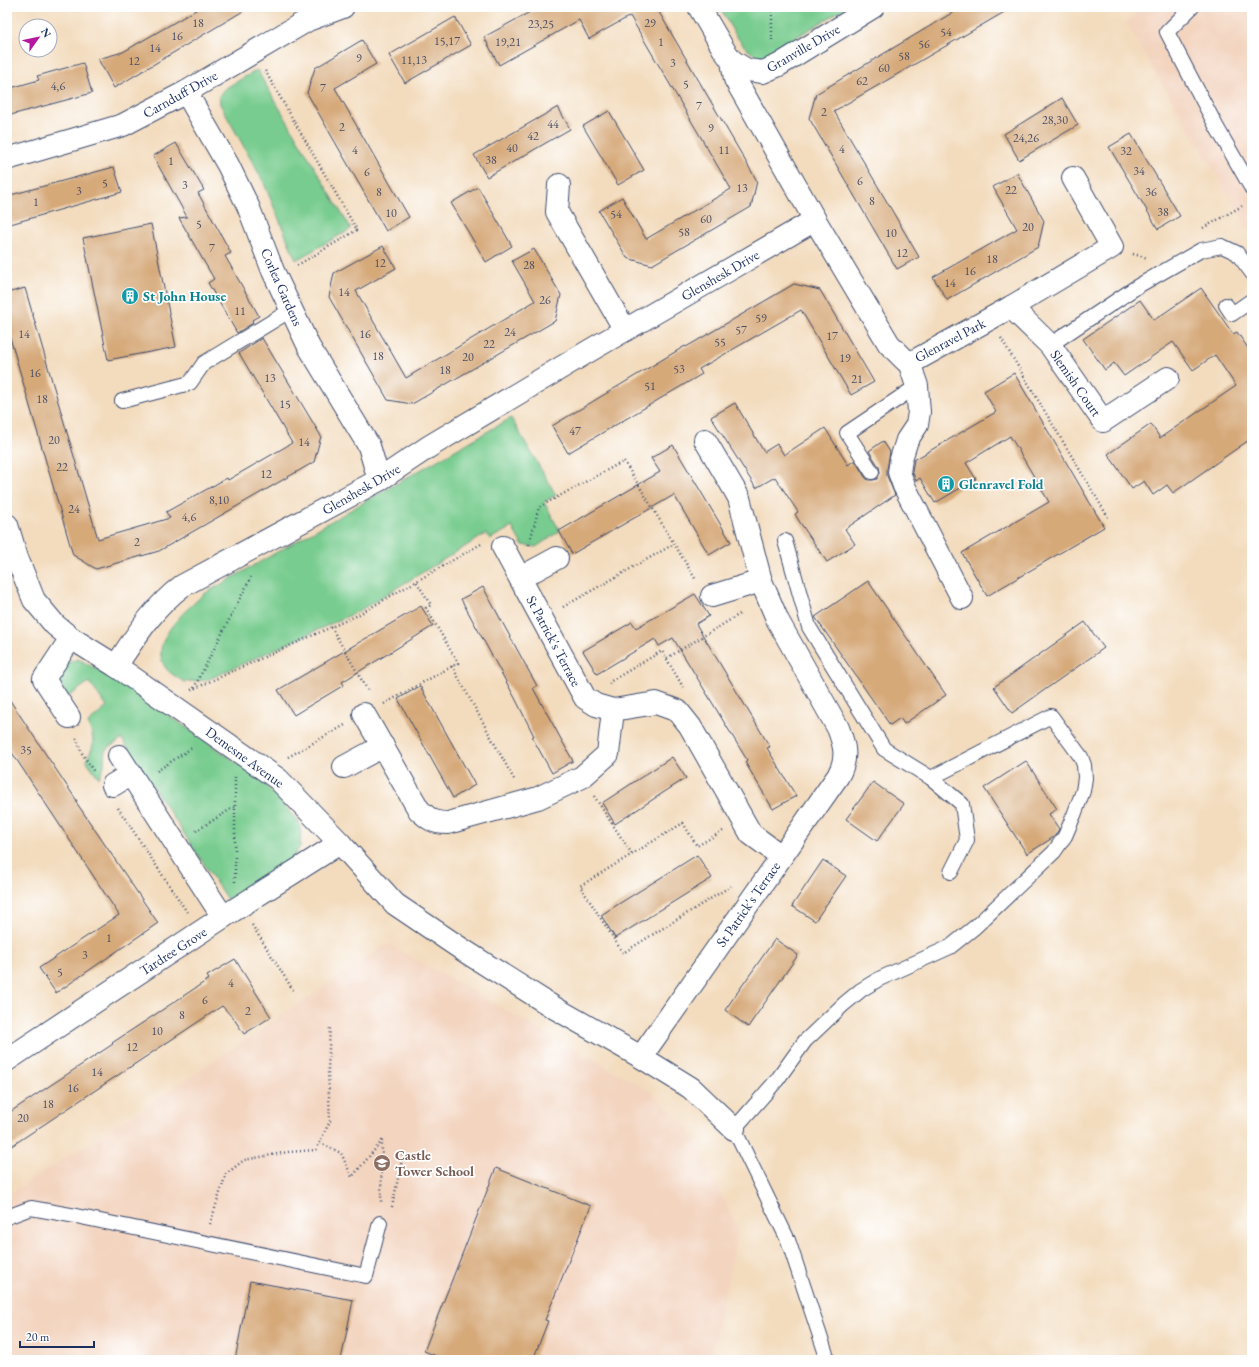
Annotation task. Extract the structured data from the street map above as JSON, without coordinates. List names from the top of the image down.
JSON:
{
  "streets": {
    "street": [
      "Granville Drive",
      "Carnduff Drive",
      "Glenshesk Drive",
      "Corlea Gardens",
      "Glenravel Park",
      "Slemish Court",
      "St Patrick's Terrace",
      "Demesne Avenue",
      "Tardree Grove"
    ]
  },
  "crossings": [
    ["Granville Drive", "Glenravel Park"],
    ["Carnduff Drive", "Corlea Gardens"],
    ["Glenshesk Drive", "Corlea Gardens"],
    ["Glenshesk Drive", "Glenravel Park"],
    ["Glenshesk Drive", "Demesne Avenue"],
    ["Glenravel Park", "Slemish Court"],
    ["St Patrick's Terrace", "Demesne Avenue"],
    ["Demesne Avenue", "Tardree Grove"]
  ],
  "places": {
    "building": ["St John House", "Glenravel Fold"],
    "school or university": ["Castle Tower School"]
  },
  "house_numbers": [
    "18",
    "29",
    "23,25",
    "54",
    "16",
    "15,17",
    "19,21",
    "1",
    "56",
    "14",
    "58",
    "9",
    "11,13",
    "12",
    "3",
    "60",
    "62",
    "5",
    "4,6",
    "7",
    "7",
    "2",
    "28,30",
    "44",
    "2",
    "9",
    "42",
    "24,26",
    "40",
    "4",
    "4",
    "11",
    "32",
    "38",
    "1",
    "34",
    "6",
    "6",
    "5",
    "3",
    "13",
    "22",
    "3",
    "8",
    "36",
    "8",
    "1",
    "38",
    "10",
    "54",
    "60",
    "5",
    "20",
    "58",
    "10",
    "7",
    "12",
    "18",
    "12",
    "28",
    "16",
    "14",
    "14",
    "26",
    "11",
    "59",
    "57",
    "24",
    "14",
    "16",
    "17",
    "55",
    "22",
    "18",
    "20",
    "19",
    "53",
    "18",
    "16",
    "13",
    "21",
    "51",
    "18",
    "15",
    "47",
    "20",
    "14",
    "22",
    "12",
    "8,10",
    "24",
    "4,6",
    "2",
    "35",
    "1",
    "3",
    "5",
    "4",
    "6",
    "2",
    "8",
    "10",
    "12",
    "14",
    "16",
    "18",
    "20"
  ],
  "scale_bar": "20 m",
  "north": "top right"
}
